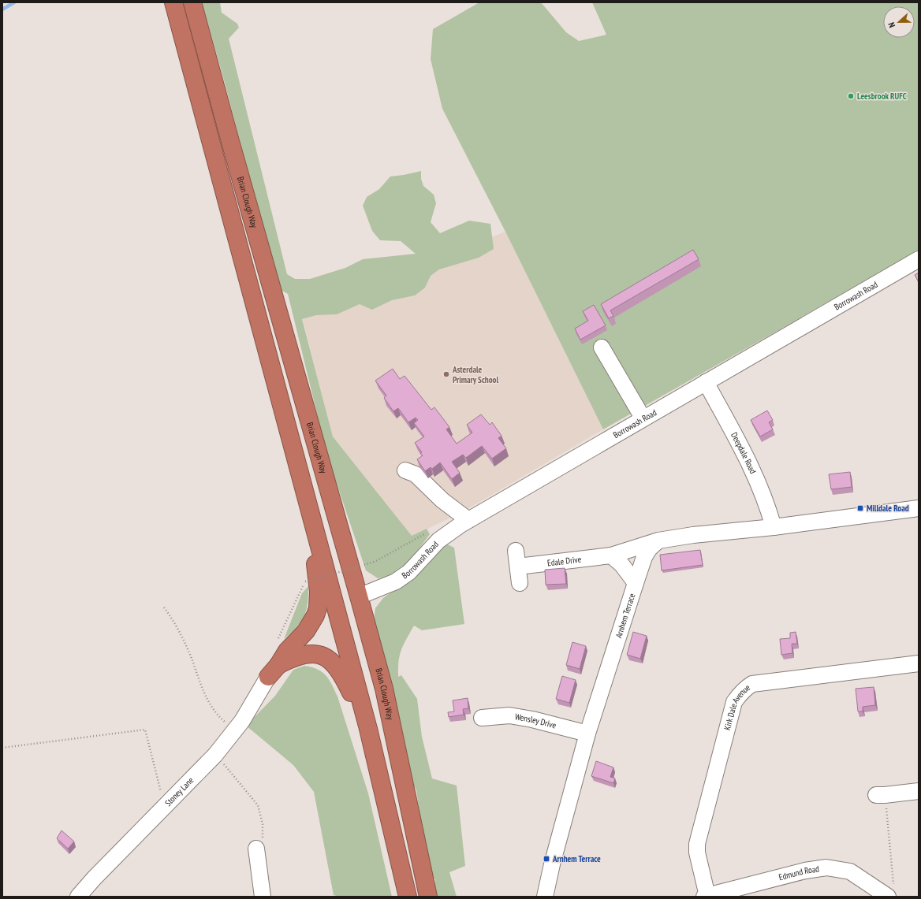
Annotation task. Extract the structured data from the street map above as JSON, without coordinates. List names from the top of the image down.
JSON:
{
  "streets": {
    "highway": ["Brian Clough Way"],
    "street": [
      "Borrowash Road",
      "Deepdale Road",
      "Edale Drive",
      "Arnhem Terrace",
      "Kirk Dale Avenue",
      "Wensley Drive",
      "Stoney Lane",
      "Edmund Road"
    ]
  },
  "crossings": [
    ["Brian Clough Way", "Borrowash Road"],
    ["Borrowash Road", "Deepdale Road"],
    ["Edale Drive", "Arnhem Terrace"],
    ["Arnhem Terrace", "Wensley Drive"],
    ["Kirk Dale Avenue", "Edmund Road"]
  ],
  "places": {
    "other": ["Leesbrook RUFC", "Asterdale Primary School"],
    "transit": ["Milldale Road", "Arnhem Terrace"]
  },
  "north": "left"
}
